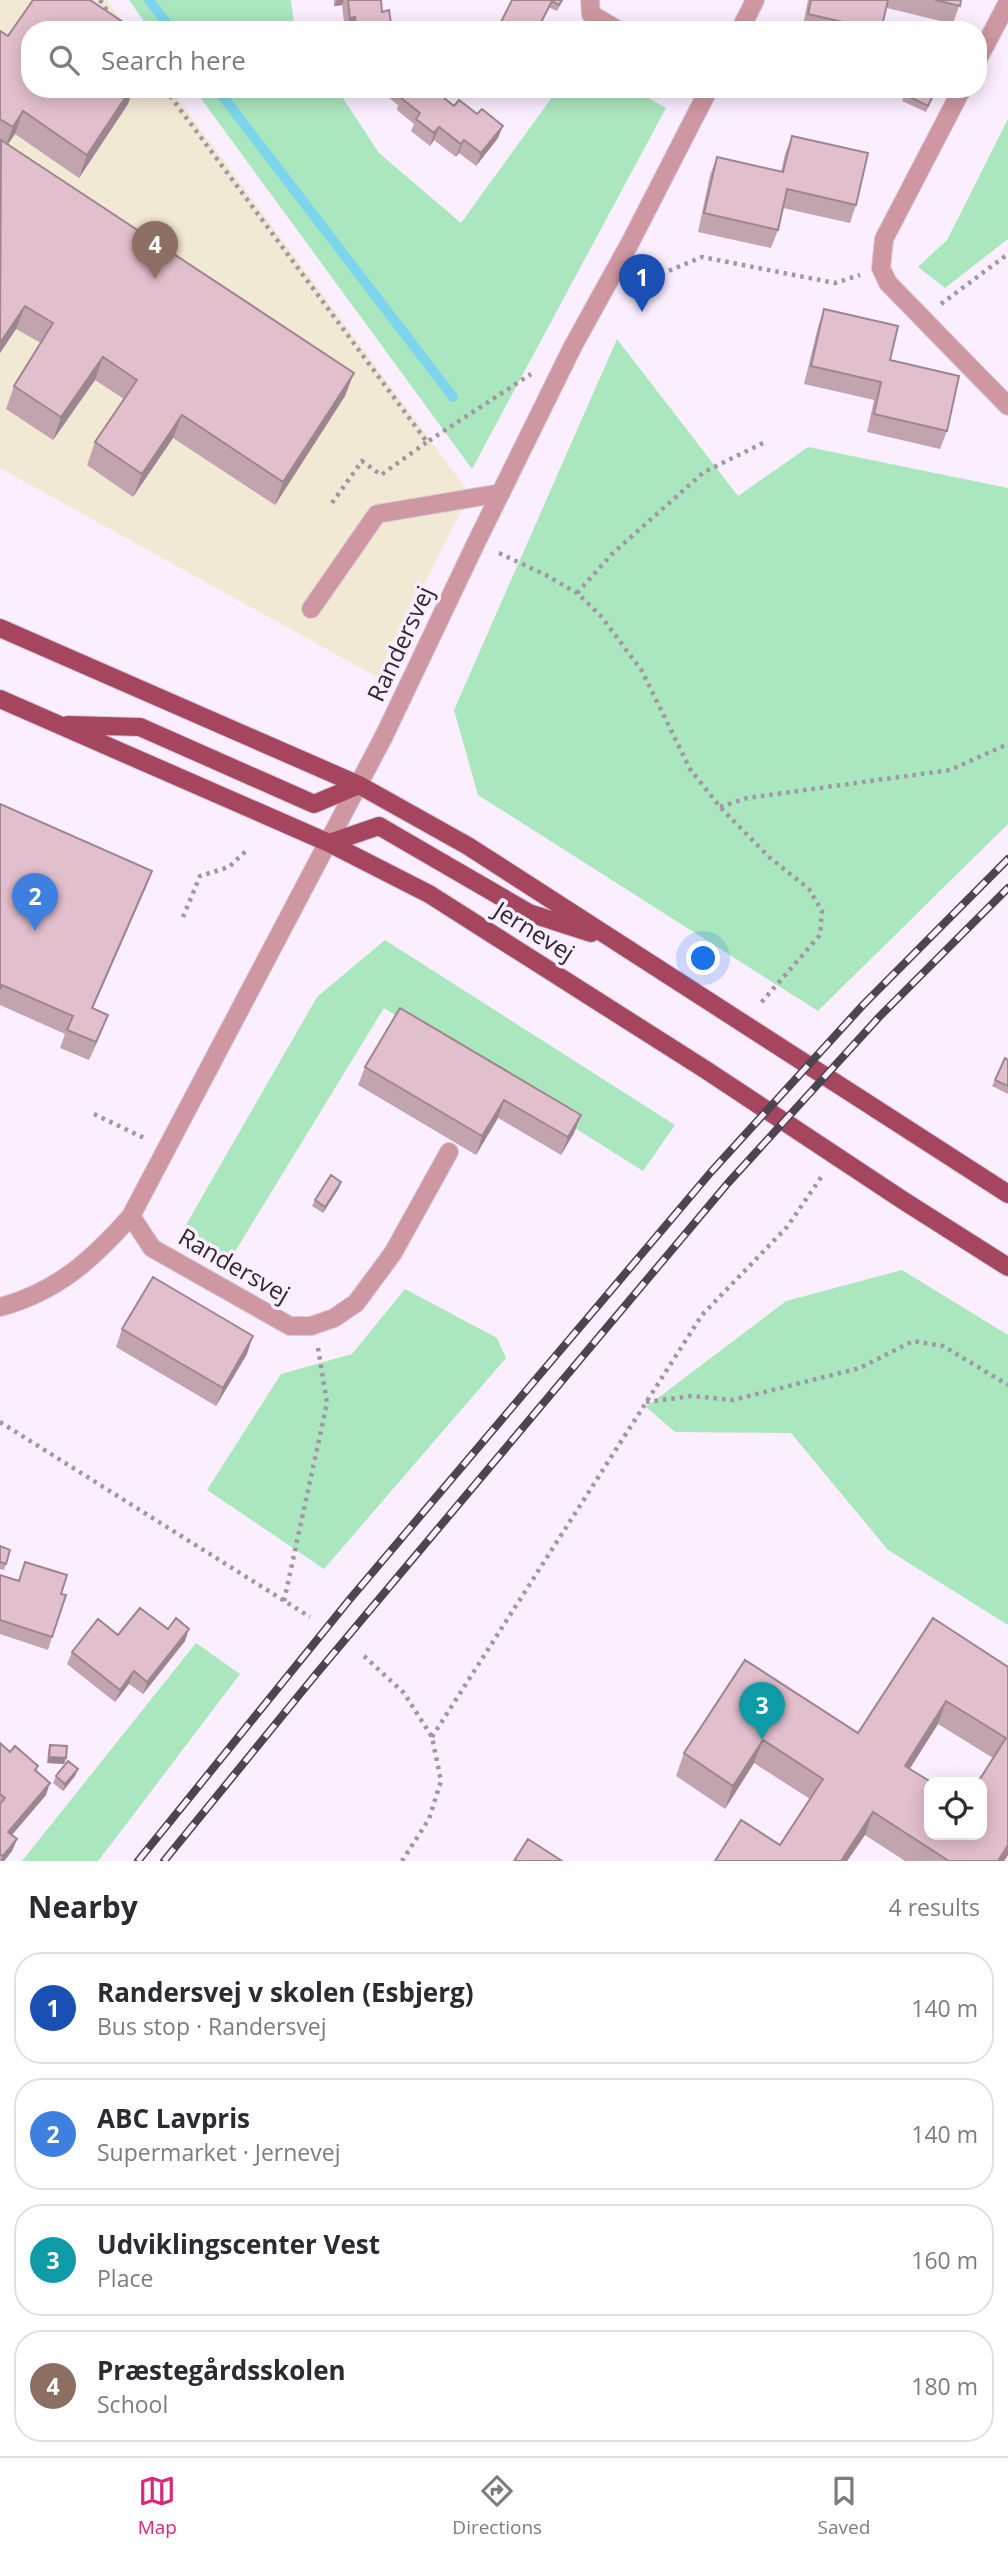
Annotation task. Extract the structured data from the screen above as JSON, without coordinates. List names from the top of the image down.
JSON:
{
  "streets": {
    "main road": ["Jernevej"],
    "street": ["Randersvej"]
  },
  "crossings": [
    ["Randersvej", "Jernevej"]
  ],
  "page": {
    "search": "Search here",
    "pins": [
      "4",
      "1",
      "2",
      "3"
    ],
    "heading": ["Nearby", "4 results"],
    "list": [
      {
        "mark": "1",
        "name": "Randersvej v skolen (Esbjerg)",
        "note": "Bus stop · Randersvej",
        "value": "140 m"
      },
      {
        "mark": "2",
        "name": "ABC Lavpris",
        "note": "Supermarket · Jernevej",
        "value": "140 m"
      },
      {
        "mark": "3",
        "name": "Udviklingscenter Vest",
        "note": "Place",
        "value": "160 m"
      },
      {
        "mark": "4",
        "name": "Præstegårdsskolen",
        "note": "School",
        "value": "180 m"
      }
    ],
    "nav": ["Map", "Directions", "Saved"]
  }
}
